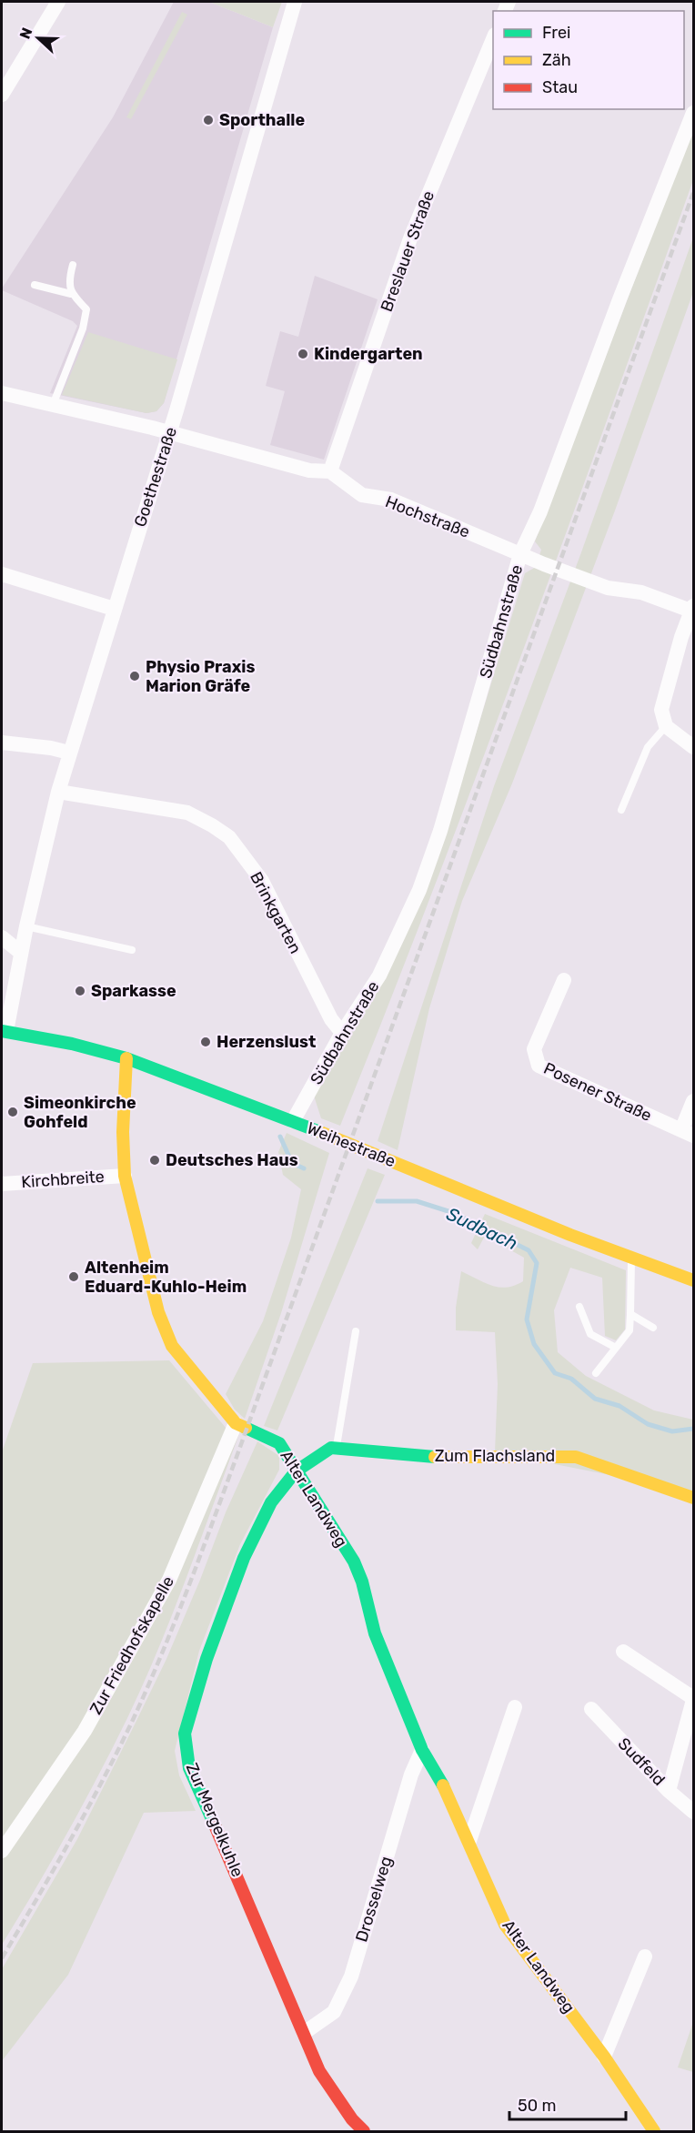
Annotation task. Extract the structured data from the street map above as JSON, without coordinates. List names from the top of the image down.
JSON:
{
  "streets": {
    "street": [
      "Breslauer Straße",
      "Goethestraße",
      "Hochstraße",
      "Südbahnstraße",
      "Brinkgarten",
      "Posener Straße",
      "Weihestraße",
      "Kirchbreite",
      "Zum Flachsland",
      "Alter Landweg",
      "Zur Friedhofskapelle",
      "Sudfeld",
      "Zur Mergelkuhle",
      "Drosselweg"
    ]
  },
  "crossings": [
    ["Breslauer Straße", "Hochstraße"],
    ["Goethestraße", "Brinkgarten"],
    ["Goethestraße", "Weihestraße"],
    ["Hochstraße", "Südbahnstraße"],
    ["Südbahnstraße", "Brinkgarten"],
    ["Südbahnstraße", "Weihestraße"],
    ["Weihestraße", "Alter Landweg"],
    ["Kirchbreite", "Alter Landweg"],
    ["Alter Landweg", "Zur Friedhofskapelle"],
    ["Alter Landweg", "Zur Mergelkuhle"],
    ["Alter Landweg", "Drosselweg"],
    ["Zur Mergelkuhle", "Drosselweg"]
  ],
  "water": ["Sudbach"],
  "places": [
    "Sporthalle",
    "Kindergarten",
    "Physio Praxis Marion Gräfe",
    "Sparkasse",
    "Herzenslust",
    "Simeonkirche Gohfeld",
    "Deutsches Haus",
    "Altenheim Eduard-Kuhlo-Heim"
  ],
  "legend": ["Frei", "Zäh", "Stau"],
  "scale_bar": "50 m",
  "north": "left"
}
